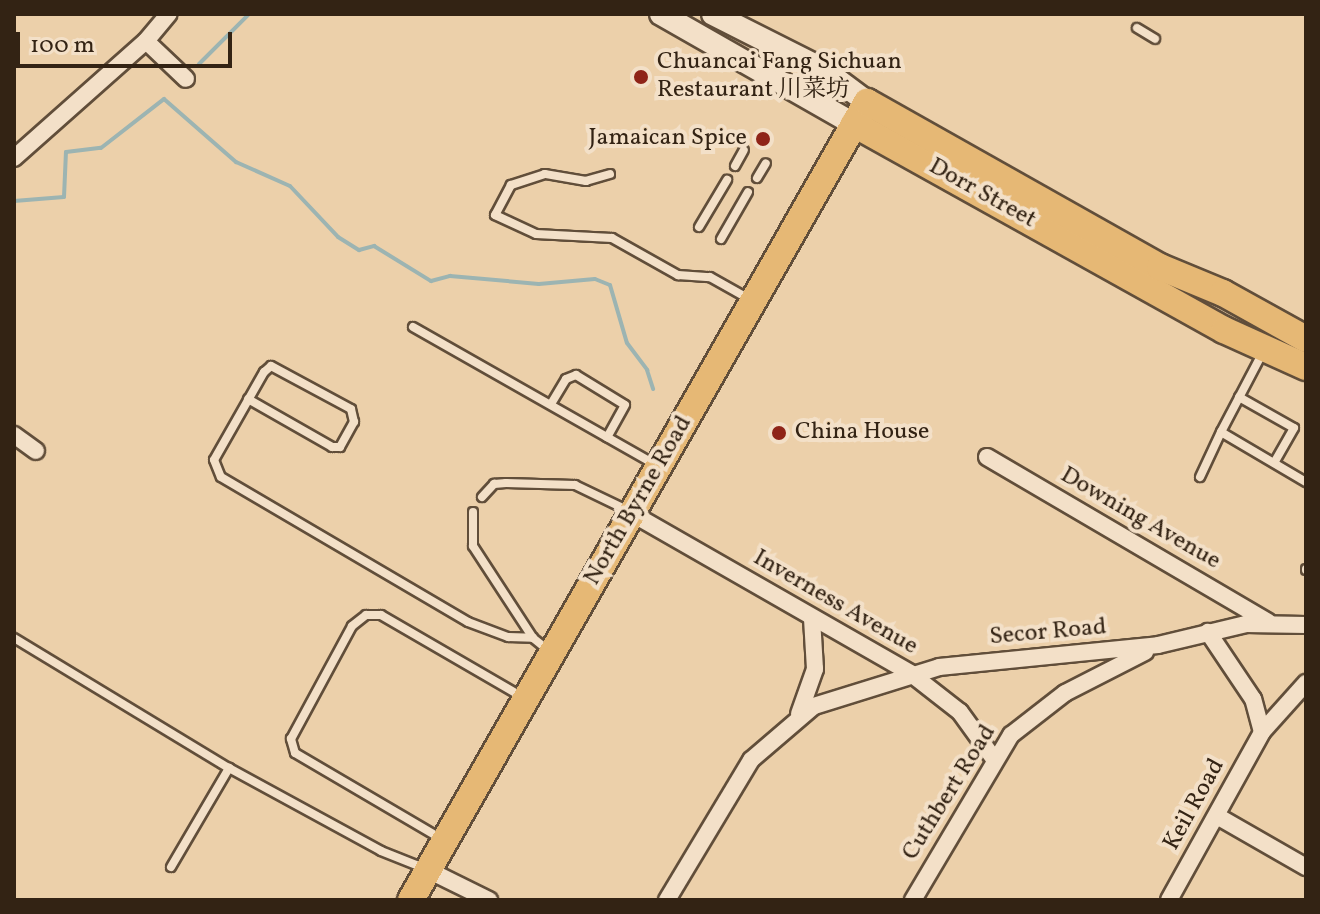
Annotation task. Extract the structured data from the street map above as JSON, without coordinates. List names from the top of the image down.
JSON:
{
  "streets": {
    "main road": ["Dorr Street", "North Byrne Road"],
    "street": [
      "Downing Avenue",
      "Inverness Avenue",
      "Secor Road",
      "Cuthbert Road",
      "Keil Road"
    ]
  },
  "crossings": [
    ["Dorr Street", "North Byrne Road"],
    ["North Byrne Road", "Inverness Avenue"],
    ["Downing Avenue", "Secor Road"],
    ["Inverness Avenue", "Secor Road"],
    ["Inverness Avenue", "Cuthbert Road"],
    ["Secor Road", "Cuthbert Road"]
  ],
  "places": ["Chuancai Fang Sichuan Restaurant 川菜坊", "Jamaican Spice", "China House"],
  "scale_bar": "100 m"
}
